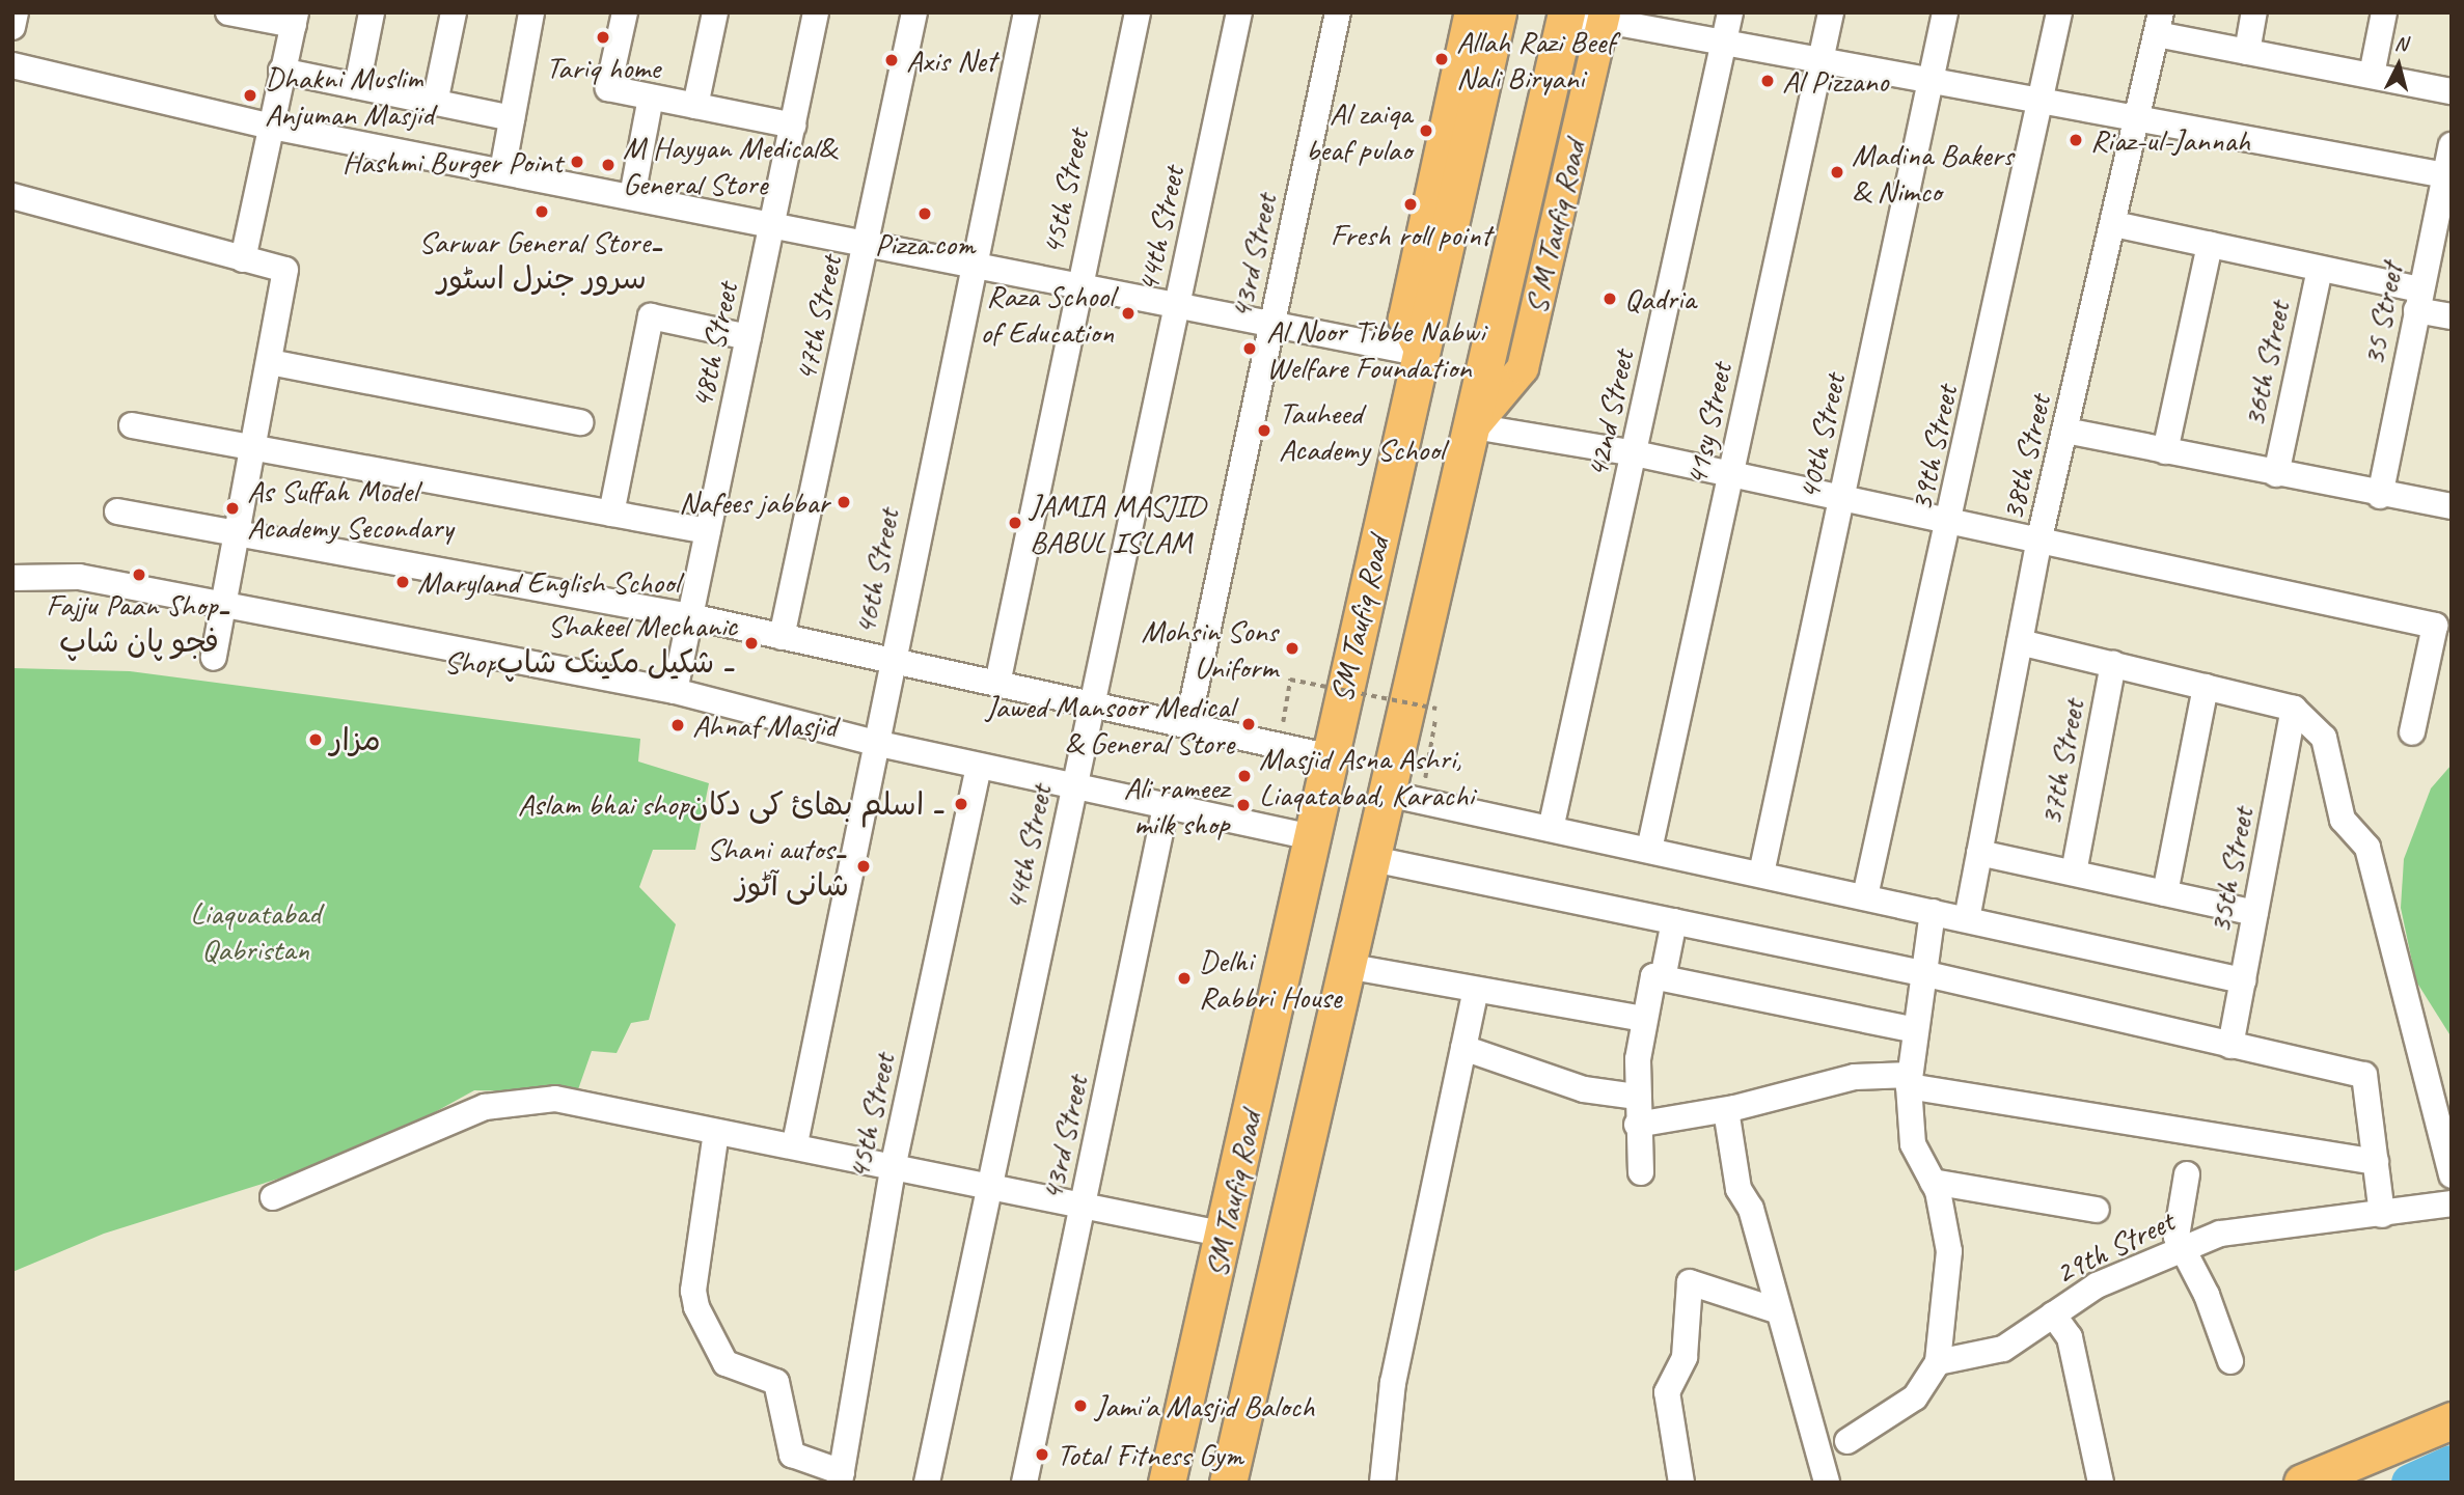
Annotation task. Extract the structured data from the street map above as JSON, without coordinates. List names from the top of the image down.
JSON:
{
  "streets": {
    "highway": ["SM Taufiq Road"],
    "main road": ["S M Taufiq Road"],
    "street": [
      "45th Street",
      "44th Street",
      "43rd Street",
      "35 Street",
      "47th Street",
      "48th Street",
      "36th Street",
      "42nd Street",
      "41sy Street",
      "40th Street",
      "39th Street",
      "38th Street",
      "46th Street",
      "37th Street",
      "35th Street",
      "29th Street"
    ]
  },
  "parks": ["Liaquatabad Qabristan"],
  "places": [
    "Tariq home",
    "Allah Razi Beef Nali Biryani",
    "Axis Net",
    "Al Pizzano",
    "Dhakni Muslim Anjuman Masjid",
    "Al zaiqa beaf pulao",
    "Riaz-ul-Jannah",
    "Hashmi Burger Point",
    "M Hayyan Medical& General Store",
    "Madina Bakers & Nimco",
    "Fresh roll point",
    "Sarwar General Store۔ سرور جنرل اسٹور",
    "Pizza.com",
    "Qadria",
    "Raza School of Education",
    "Al Noor Tibbe Nabwi Welfare Foundation",
    "Tauheed Academy School",
    "Nafees jabbar",
    "As Suffah Model Academy Secondary",
    "JAMIA MASJID BABUL ISLAM",
    "Fajju Paan Shop۔ فجو پان شاپ",
    "Maryland English School",
    "Shakeel Mechanic Shop۔ شکیل مکینک شاپ",
    "Mohsin Sons Uniform",
    "Jawed Mansoor Medical & General Store",
    "Ahnaf Masjid",
    "مزار",
    "Masjid Asna Ashri, Liaqatabad, Karachi",
    "Aslam bhai shop۔ اسلم بھائ کی دکان",
    "Ali rameez milk shop",
    "Shani autos۔ شانی آٹوز",
    "Delhi Rabbri House",
    "Jami'a Masjid Baloch",
    "Total Fitness Gym"
  ],
  "north": "top"
}
